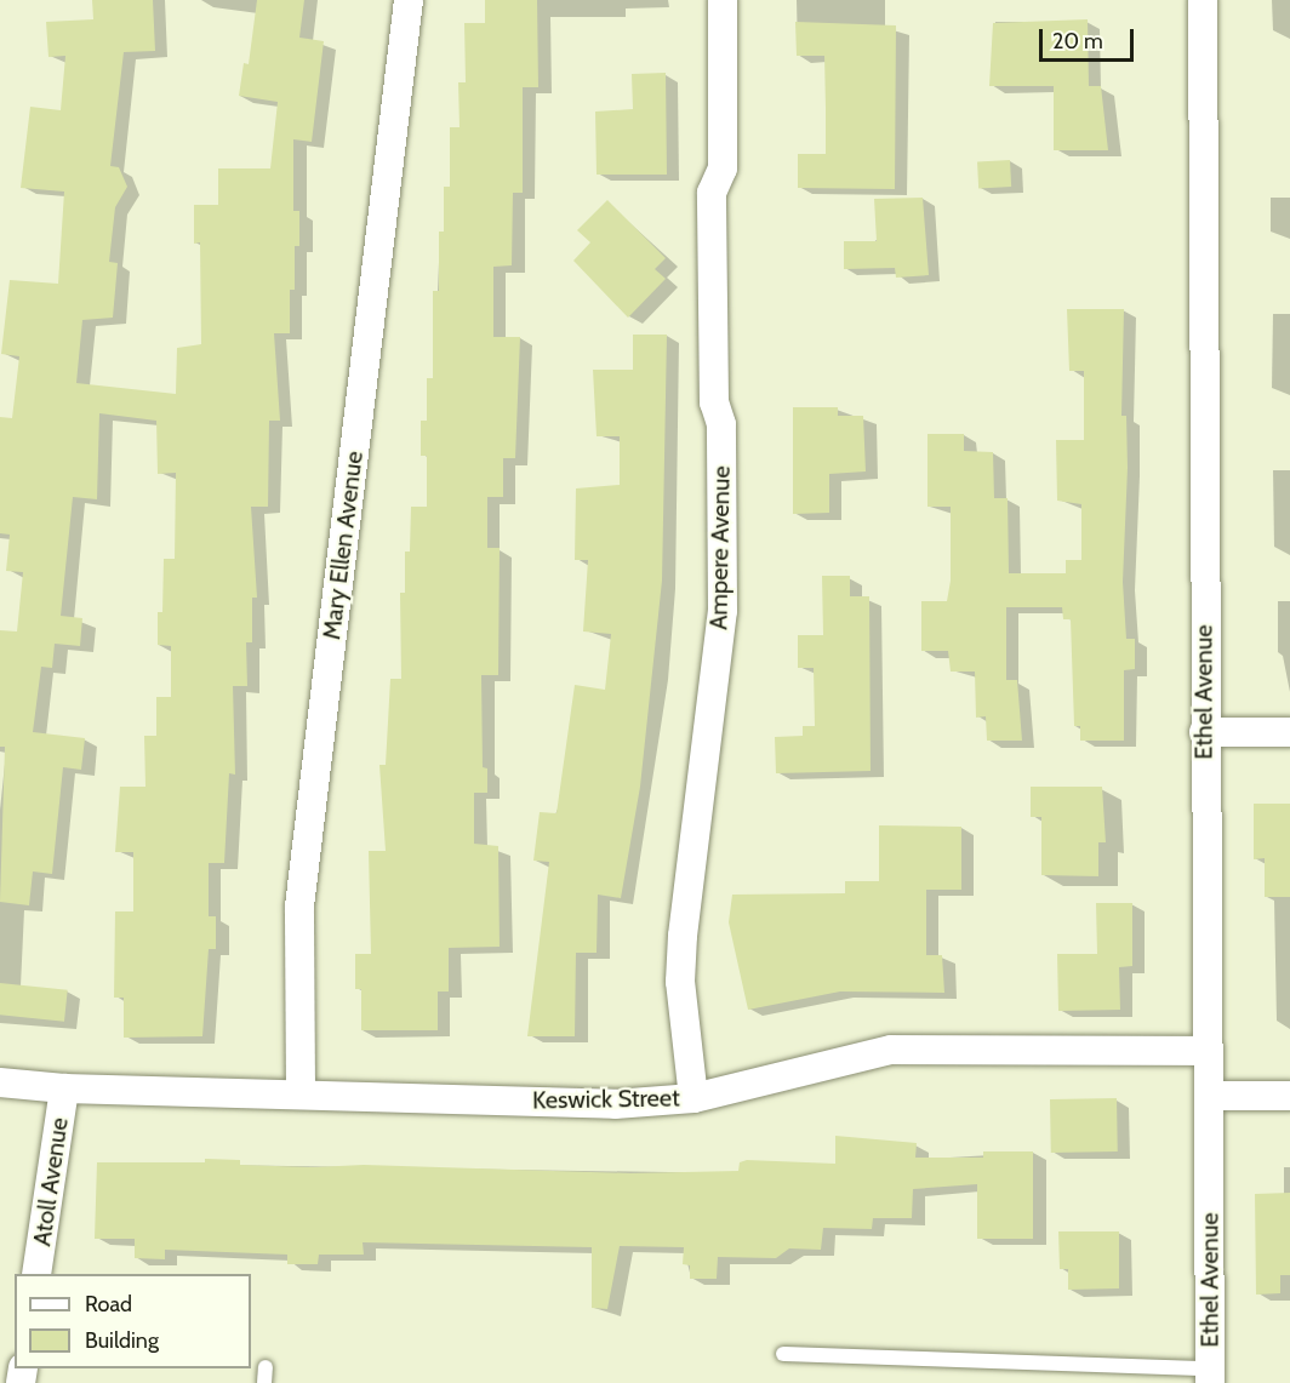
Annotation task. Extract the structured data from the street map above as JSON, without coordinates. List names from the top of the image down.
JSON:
{
  "streets": {
    "street": [
      "Mary Ellen Avenue",
      "Ampere Avenue",
      "Ethel Avenue",
      "Keswick Street",
      "Atoll Avenue"
    ]
  },
  "crossings": [
    ["Mary Ellen Avenue", "Keswick Street"],
    ["Ampere Avenue", "Keswick Street"],
    ["Ethel Avenue", "Keswick Street"],
    ["Keswick Street", "Atoll Avenue"]
  ],
  "legend": ["Road", "Building"],
  "scale_bar": "20 m"
}
